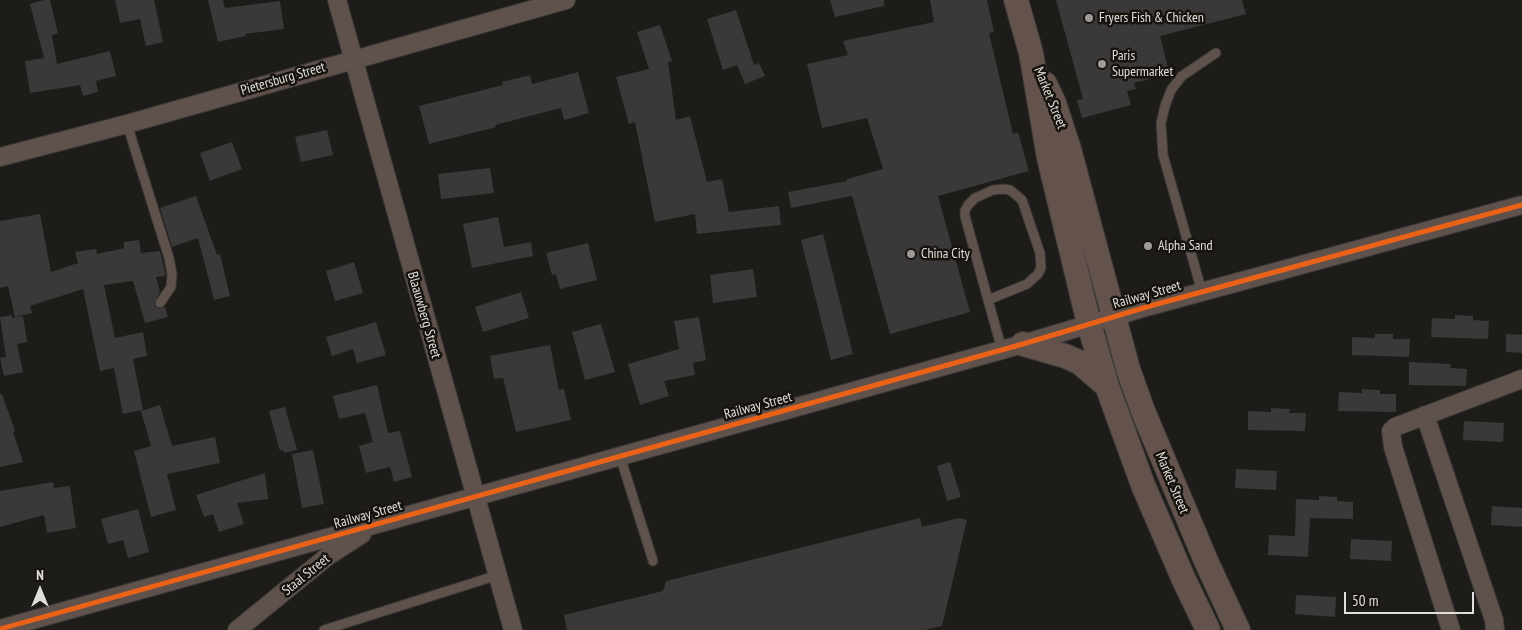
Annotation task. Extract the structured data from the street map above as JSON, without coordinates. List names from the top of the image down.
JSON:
{
  "streets": {
    "main road": ["Market Street"],
    "street": [
      "Pietersburg Street",
      "Railway Street",
      "Blaauwberg Street",
      "Staal Street"
    ]
  },
  "crossings": [
    ["Pietersburg Street", "Blaauwberg Street"],
    ["Market Street", "Railway Street"],
    ["Railway Street", "Blaauwberg Street"],
    ["Railway Street", "Staal Street"]
  ],
  "places": [
    "Fryers Fish & Chicken",
    "Paris Supermarket",
    "Alpha Sand",
    "China City"
  ],
  "scale_bar": "50 m",
  "north": "top"
}
